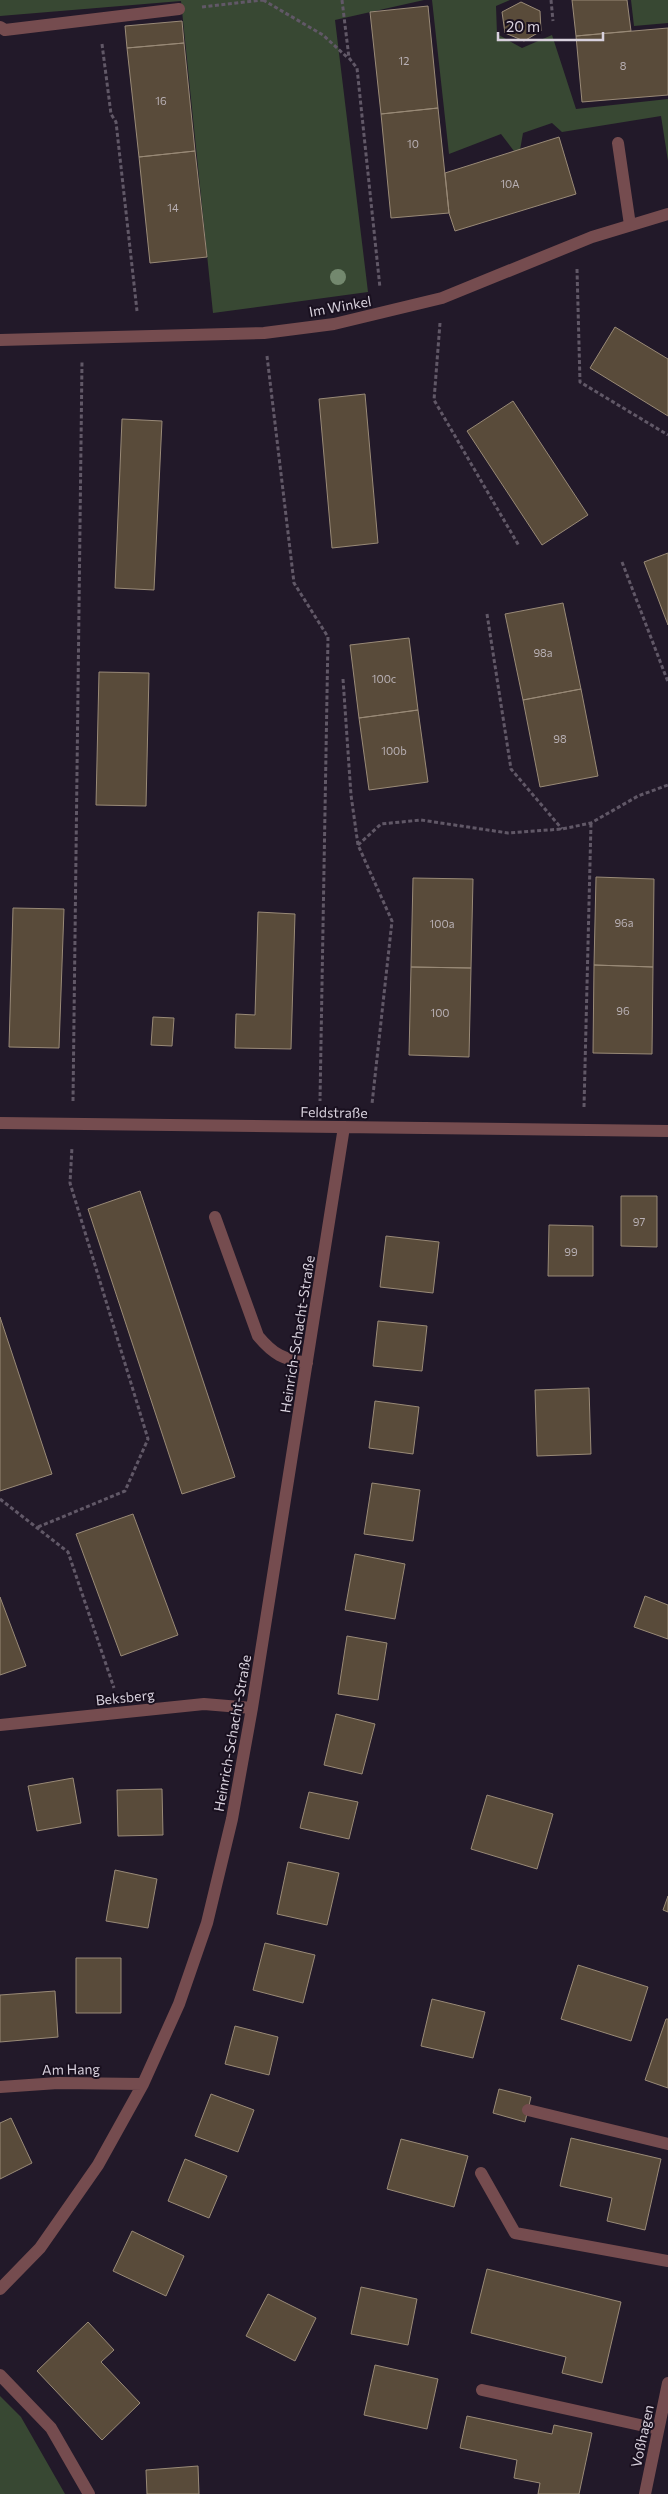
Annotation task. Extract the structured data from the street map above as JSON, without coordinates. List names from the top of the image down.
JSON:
{
  "streets": {
    "street": [
      "Im Winkel",
      "Feldstraße",
      "Heinrich-Schacht-Straße",
      "Beksberg",
      "Am Hang",
      "Voßhagen"
    ]
  },
  "crossings": [
    ["Feldstraße", "Heinrich-Schacht-Straße"],
    ["Heinrich-Schacht-Straße", "Beksberg"],
    ["Heinrich-Schacht-Straße", "Am Hang"]
  ],
  "house_numbers": [
    "12",
    "8",
    "16",
    "10",
    "10A",
    "14",
    "98a",
    "100c",
    "98",
    "100b",
    "96a",
    "100a",
    "96",
    "100",
    "97",
    "99"
  ],
  "scale_bar": "20 m"
}
